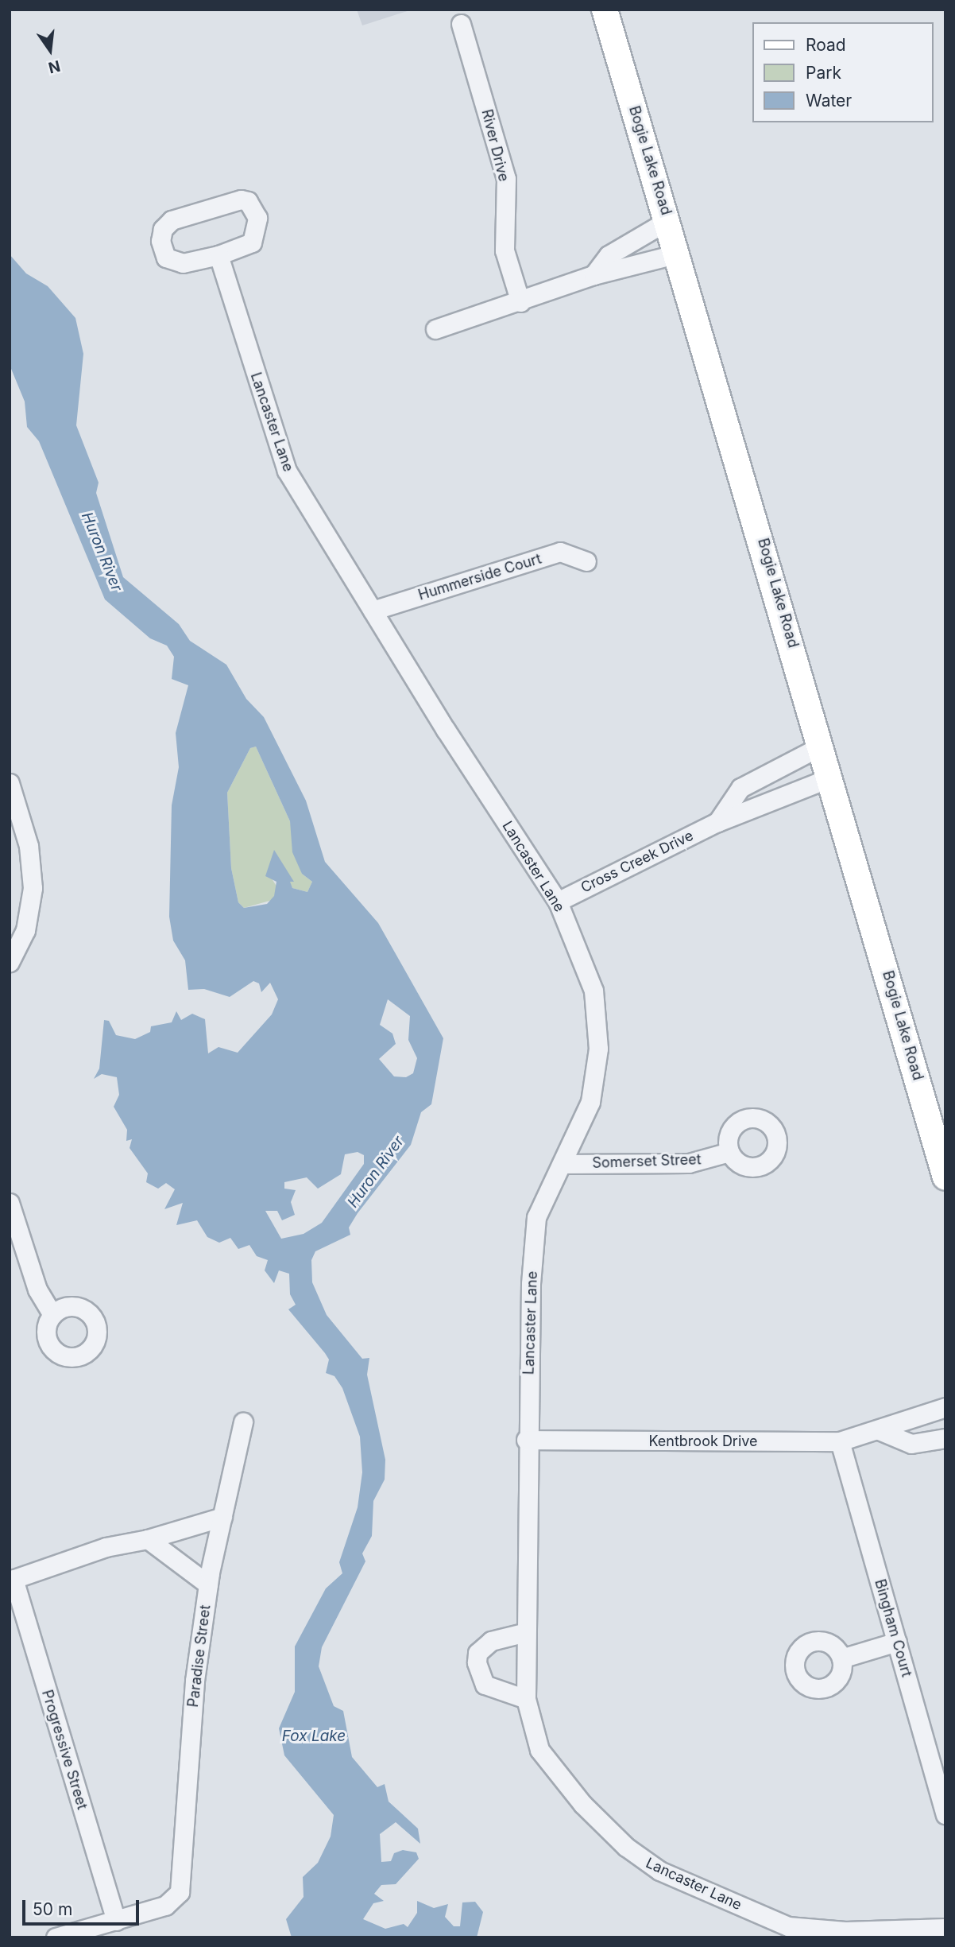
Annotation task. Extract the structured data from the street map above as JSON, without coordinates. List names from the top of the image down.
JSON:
{
  "streets": {
    "main road": ["Bogie Lake Road"],
    "street": [
      "River Drive",
      "Lancaster Lane",
      "Hummerside Court",
      "Cross Creek Drive",
      "Somerset Street",
      "Kentbrook Drive",
      "Bingham Court",
      "Paradise Street",
      "Progressive Street"
    ]
  },
  "crossings": [
    ["Bogie Lake Road", "Cross Creek Drive"],
    ["Lancaster Lane", "Hummerside Court"],
    ["Lancaster Lane", "Cross Creek Drive"],
    ["Lancaster Lane", "Somerset Street"],
    ["Lancaster Lane", "Kentbrook Drive"],
    ["Kentbrook Drive", "Bingham Court"],
    ["Paradise Street", "Progressive Street"]
  ],
  "water": ["Huron River", "Fox Lake"],
  "legend": ["Road", "Park", "Water"],
  "scale_bar": "50 m",
  "north": "bottom"
}
